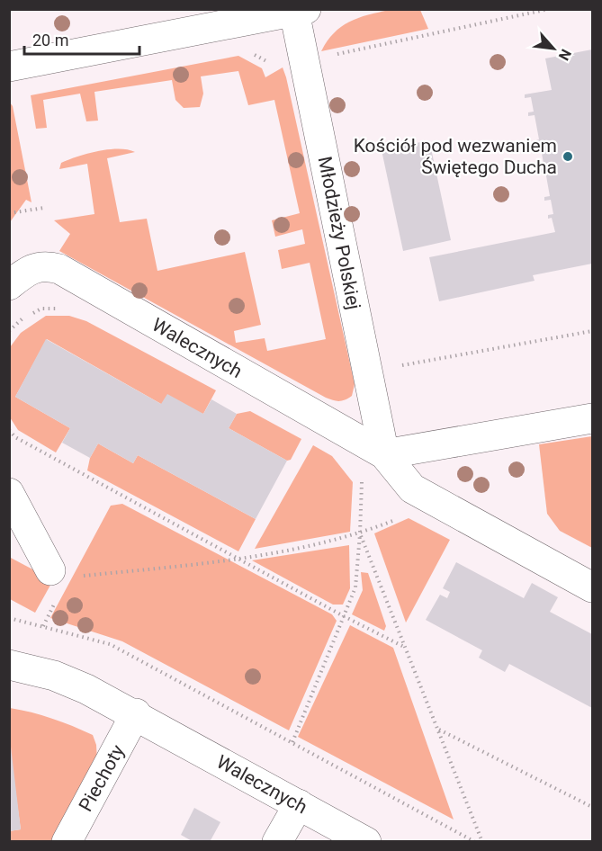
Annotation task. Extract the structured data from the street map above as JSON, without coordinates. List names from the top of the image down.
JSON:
{
  "streets": {
    "street": ["Młodzieży Polskiej", "Walecznych", "Piechoty"]
  },
  "crossings": [
    ["Młodzieży Polskiej", "Walecznych"],
    ["Walecznych", "Piechoty"]
  ],
  "places": ["Kościół pod wezwaniem Świętego Ducha"],
  "scale_bar": "20 m",
  "north": "bottom right"
}
